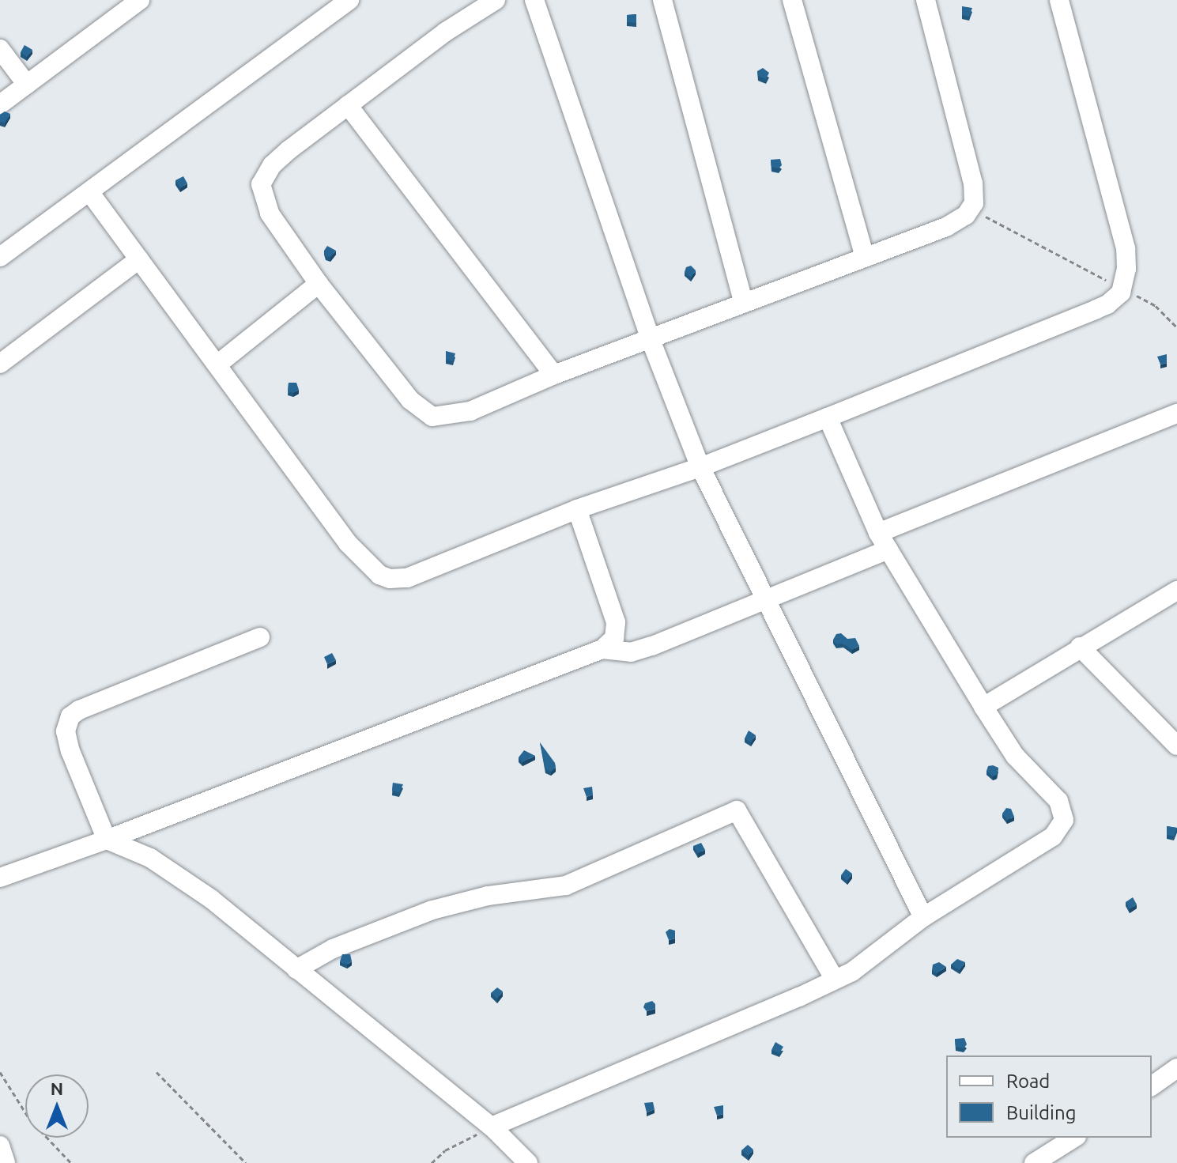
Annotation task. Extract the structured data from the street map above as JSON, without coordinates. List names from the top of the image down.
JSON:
{
  "legend": ["Road", "Building"],
  "north": "top"
}
